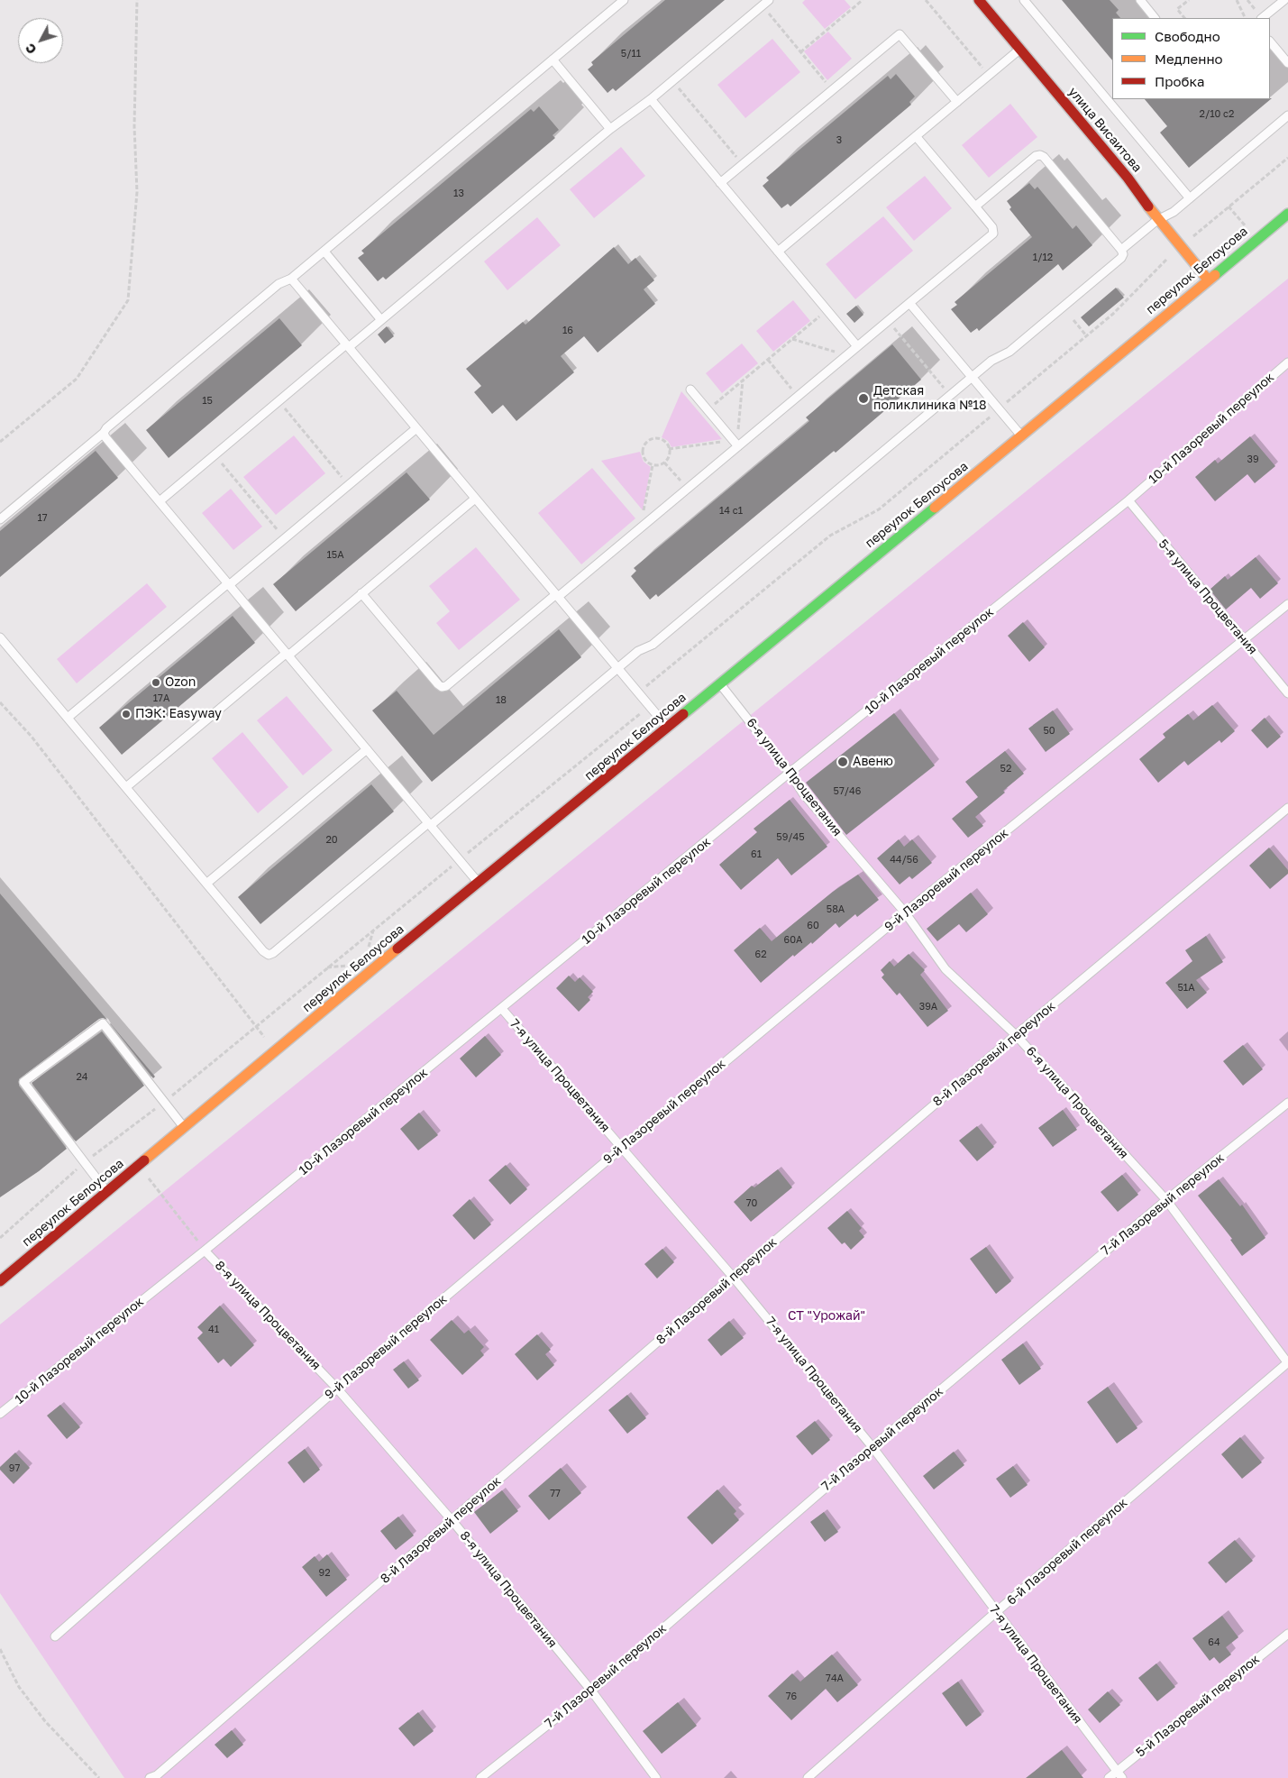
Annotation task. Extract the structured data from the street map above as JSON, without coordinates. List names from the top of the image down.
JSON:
{
  "streets": {
    "street": ["улица Висаитова", "переулок Белоусова"],
    "lane": [
      "10-й Лазоревый переулок",
      "5-я улица Процветания",
      "6-я улица Процветания",
      "9-й Лазоревый переулок",
      "8-й Лазоревый переулок",
      "7-я улица Процветания",
      "7-й Лазоревый переулок",
      "8-я улица Процветания",
      "6-й Лазоревый переулок",
      "5-й Лазоревый переулок"
    ]
  },
  "crossings": [
    ["улица Висаитова", "переулок Белоусова"],
    ["переулок Белоусова", "6-я улица Процветания"],
    ["10-й Лазоревый переулок", "5-я улица Процветания"],
    ["10-й Лазоревый переулок", "6-я улица Процветания"],
    ["10-й Лазоревый переулок", "7-я улица Процветания"],
    ["10-й Лазоревый переулок", "8-я улица Процветания"],
    ["5-я улица Процветания", "9-й Лазоревый переулок"],
    ["6-я улица Процветания", "9-й Лазоревый переулок"],
    ["6-я улица Процветания", "8-й Лазоревый переулок"],
    ["6-я улица Процветания", "7-й Лазоревый переулок"],
    ["6-я улица Процветания", "6-й Лазоревый переулок"],
    ["9-й Лазоревый переулок", "7-я улица Процветания"],
    ["9-й Лазоревый переулок", "8-я улица Процветания"],
    ["8-й Лазоревый переулок", "7-я улица Процветания"],
    ["8-й Лазоревый переулок", "8-я улица Процветания"],
    ["7-я улица Процветания", "7-й Лазоревый переулок"],
    ["7-я улица Процветания", "6-й Лазоревый переулок"],
    ["7-я улица Процветания", "5-й Лазоревый переулок"],
    ["7-й Лазоревый переулок", "8-я улица Процветания"]
  ],
  "parks": ["СТ \"Урожай\""],
  "places": [
    "Детская поликлиника №18",
    "Ozon",
    "ПЭК: Easyway",
    "Авеню"
  ],
  "house_numbers": [
    "5/11",
    "2/10 с2",
    "3",
    "13",
    "1/12",
    "16",
    "15",
    "39",
    "14 с1",
    "17",
    "15А",
    "17А",
    "18",
    "50",
    "52",
    "57/46",
    "59/45",
    "20",
    "61",
    "44/56",
    "58А",
    "60",
    "60А",
    "62",
    "51А",
    "39А",
    "24",
    "70",
    "41",
    "97",
    "77",
    "92",
    "64",
    "74А",
    "76"
  ],
  "legend": ["Свободно", "Медленно", "Пробка"],
  "north": "bottom left"
}
